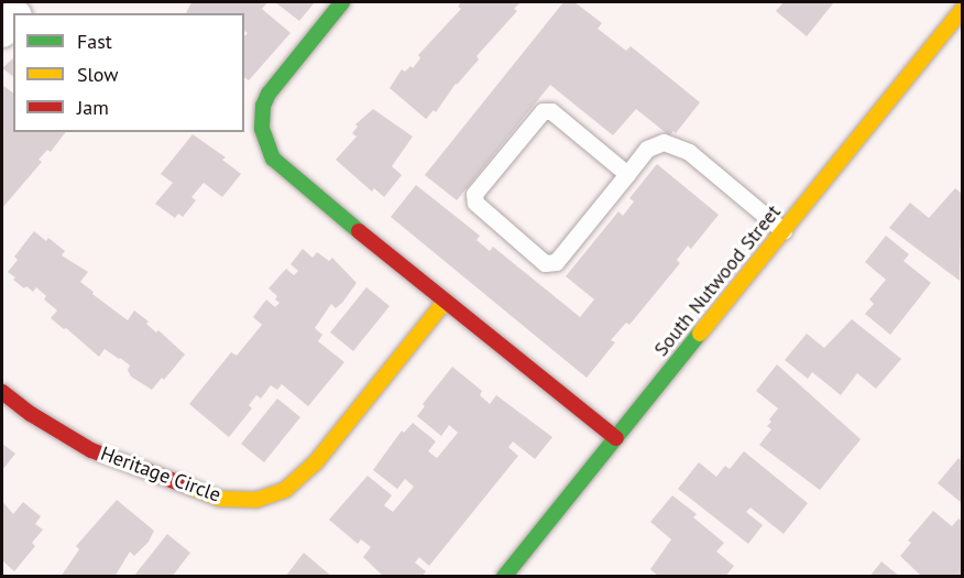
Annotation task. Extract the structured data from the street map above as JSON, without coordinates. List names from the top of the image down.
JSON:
{
  "streets": {
    "street": ["South Nutwood Street", "Heritage Circle"]
  },
  "legend": ["Fast", "Slow", "Jam"]
}
